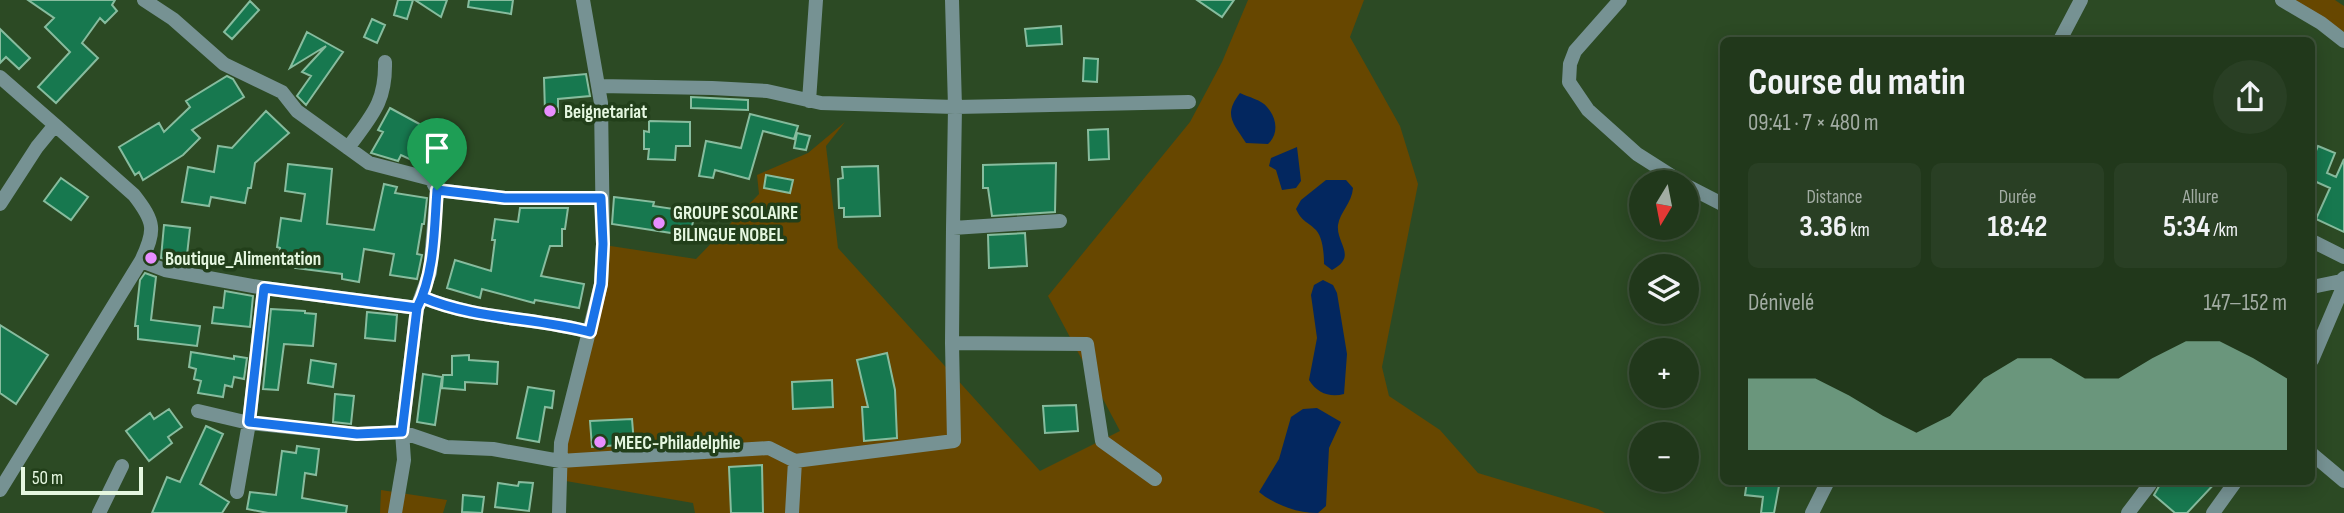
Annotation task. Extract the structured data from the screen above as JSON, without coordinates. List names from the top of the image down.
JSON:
{
  "places": [
    "Beignetariat",
    "GROUPE SCOLAIRE BILINGUE NOBEL",
    "Boutique_Alimentation",
    "MEEC-Philadelphie"
  ],
  "scale_bar": "50 m",
  "north": "bottom",
  "page": {
    "heading": ["Course du matin", "09:41 · 7 × 480 m"],
    "stats": [
      ["Distance", "3.36 km"],
      ["Durée", "18:42"],
      ["Allure", "5:34 /km"]
    ],
    "map_buttons": ["+", "−"],
    "chart": ["Dénivelé", "147–152 m"],
    "scale": "50 m"
  }
}
